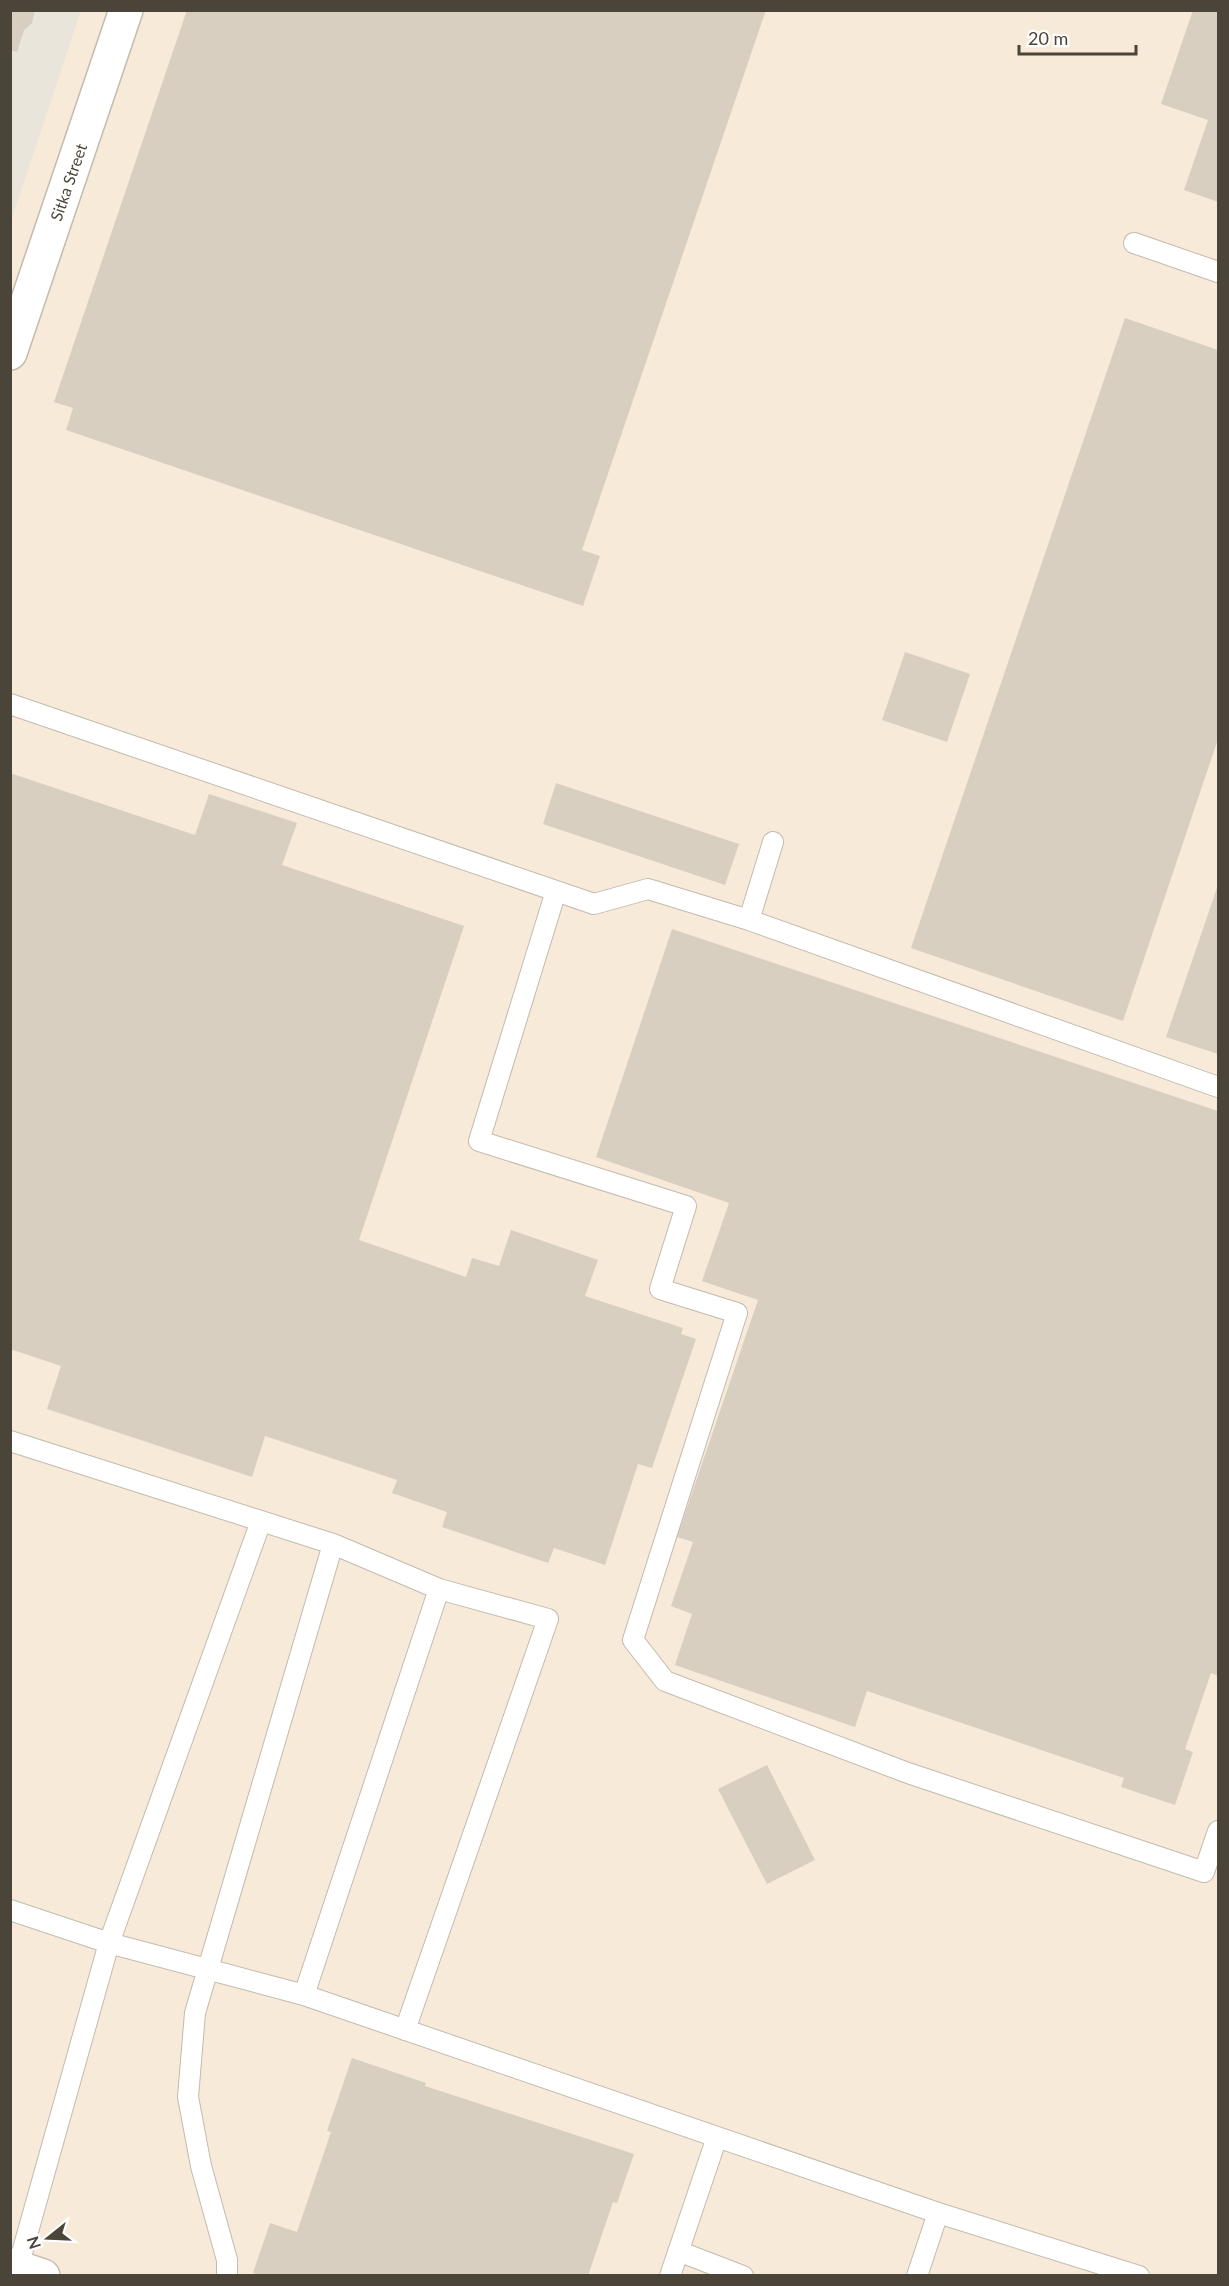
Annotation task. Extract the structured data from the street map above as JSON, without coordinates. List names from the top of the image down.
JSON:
{
  "streets": {
    "street": ["Sitka Street"]
  },
  "scale_bar": "20 m",
  "north": "left"
}
